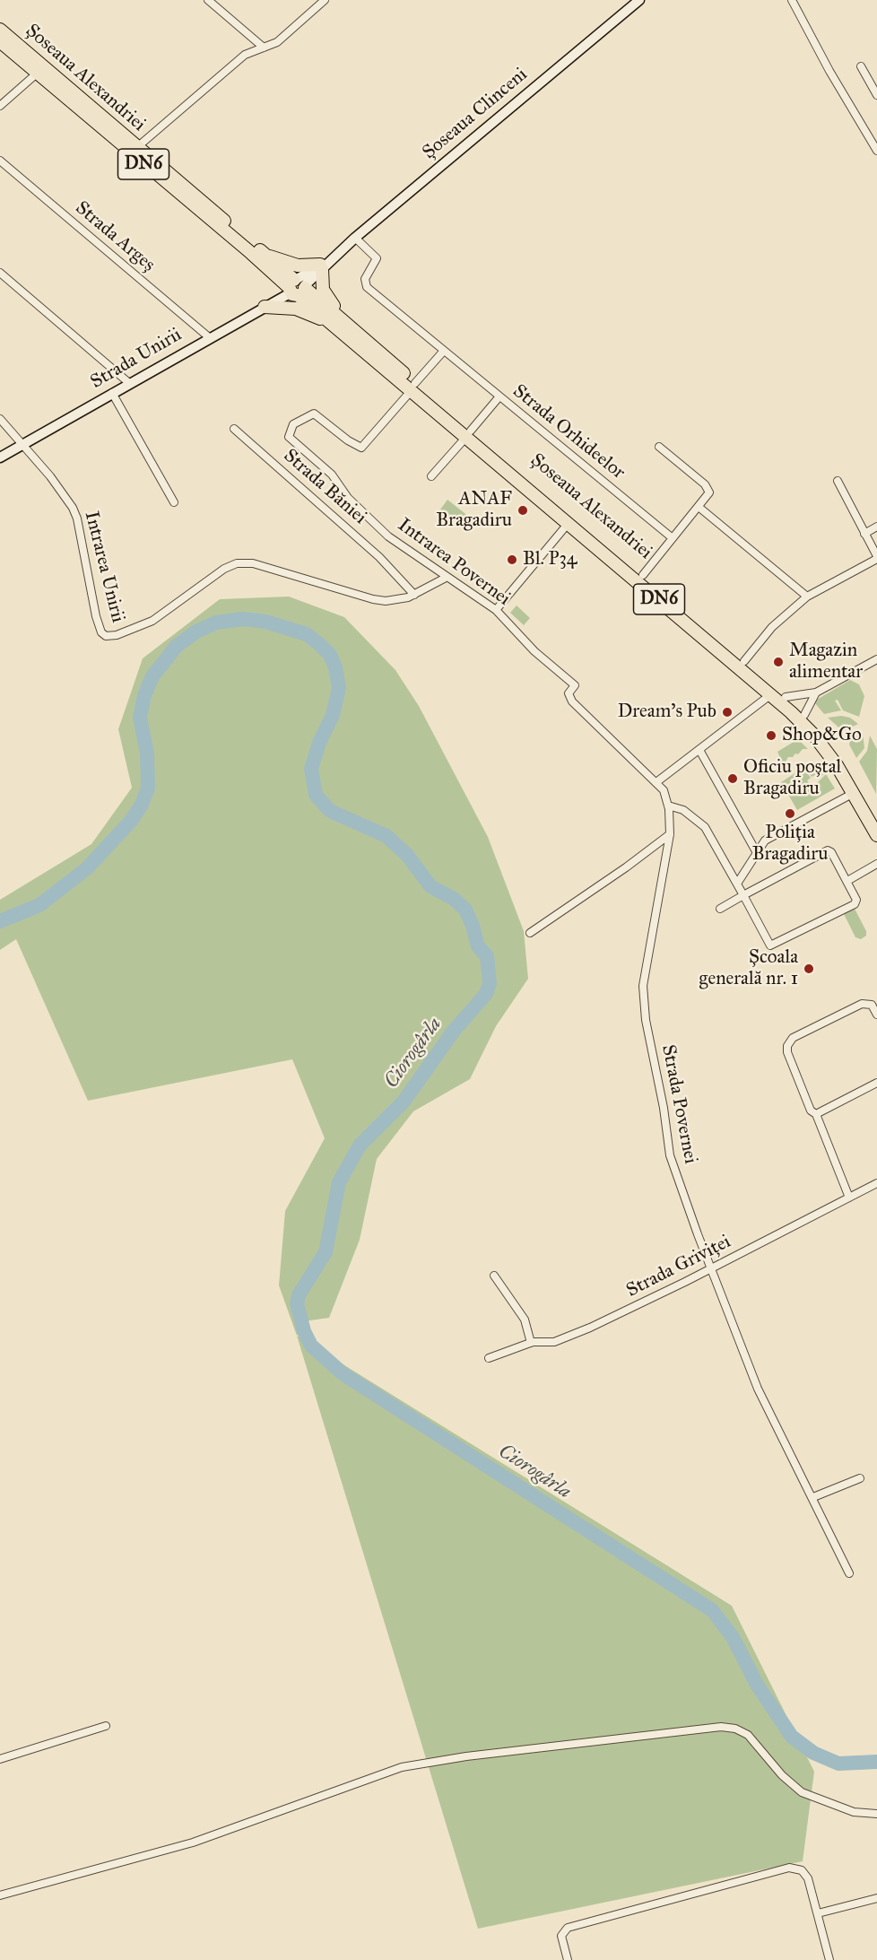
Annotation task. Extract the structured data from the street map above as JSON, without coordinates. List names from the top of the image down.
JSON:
{
  "streets": {
    "highway": ["Șoseaua Alexandriei", "DN6"],
    "main road": ["Șoseaua Clinceni", "Strada Unirii"],
    "street": [
      "Strada Argeș",
      "Strada Orhideelor",
      "Strada Băniei",
      "Intrarea Povernei",
      "Intrarea Unirii",
      "Strada Povernei",
      "Strada Griviței"
    ]
  },
  "crossings": [
    ["Șoseaua Alexandriei", "Șoseaua Clinceni"],
    ["Șoseaua Alexandriei", "Strada Unirii"],
    ["Șoseaua Alexandriei", "Intrarea Povernei"],
    ["Șoseaua Clinceni", "Strada Unirii"],
    ["Șoseaua Clinceni", "Strada Orhideelor"],
    ["Strada Argeș", "Strada Unirii"],
    ["Strada Unirii", "Intrarea Unirii"],
    ["Strada Băniei", "Intrarea Unirii"],
    ["Intrarea Povernei", "Strada Povernei"],
    ["Strada Povernei", "Strada Griviței"]
  ],
  "water": ["Ciorogârla"],
  "places": [
    "ANAF Bragadiru",
    "Bl. P34",
    "Magazin alimentar",
    "Dream's Pub",
    "Shop&Go",
    "Oficiu poștal Bragadiru",
    "Poliția Bragadiru",
    "Școala generală nr. 1"
  ]
}
